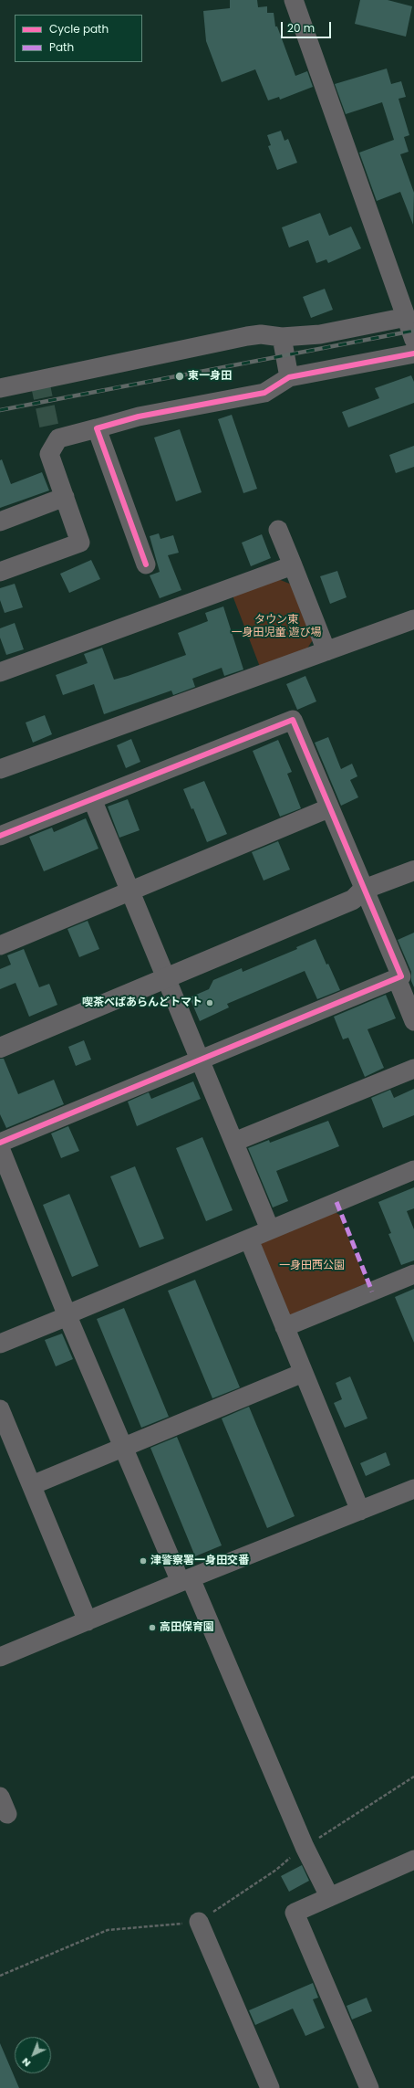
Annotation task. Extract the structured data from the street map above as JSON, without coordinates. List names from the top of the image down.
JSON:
{
  "parks": ["タウン東 一身田児童 遊び場", "一身田西公園"],
  "places": [
    "東一身田",
    "喫茶べぱあらんどトマト",
    "津警察署一身田交番",
    "高田保育園"
  ],
  "legend": ["Cycle path", "Path"],
  "scale_bar": "20 m",
  "north": "bottom left"
}
